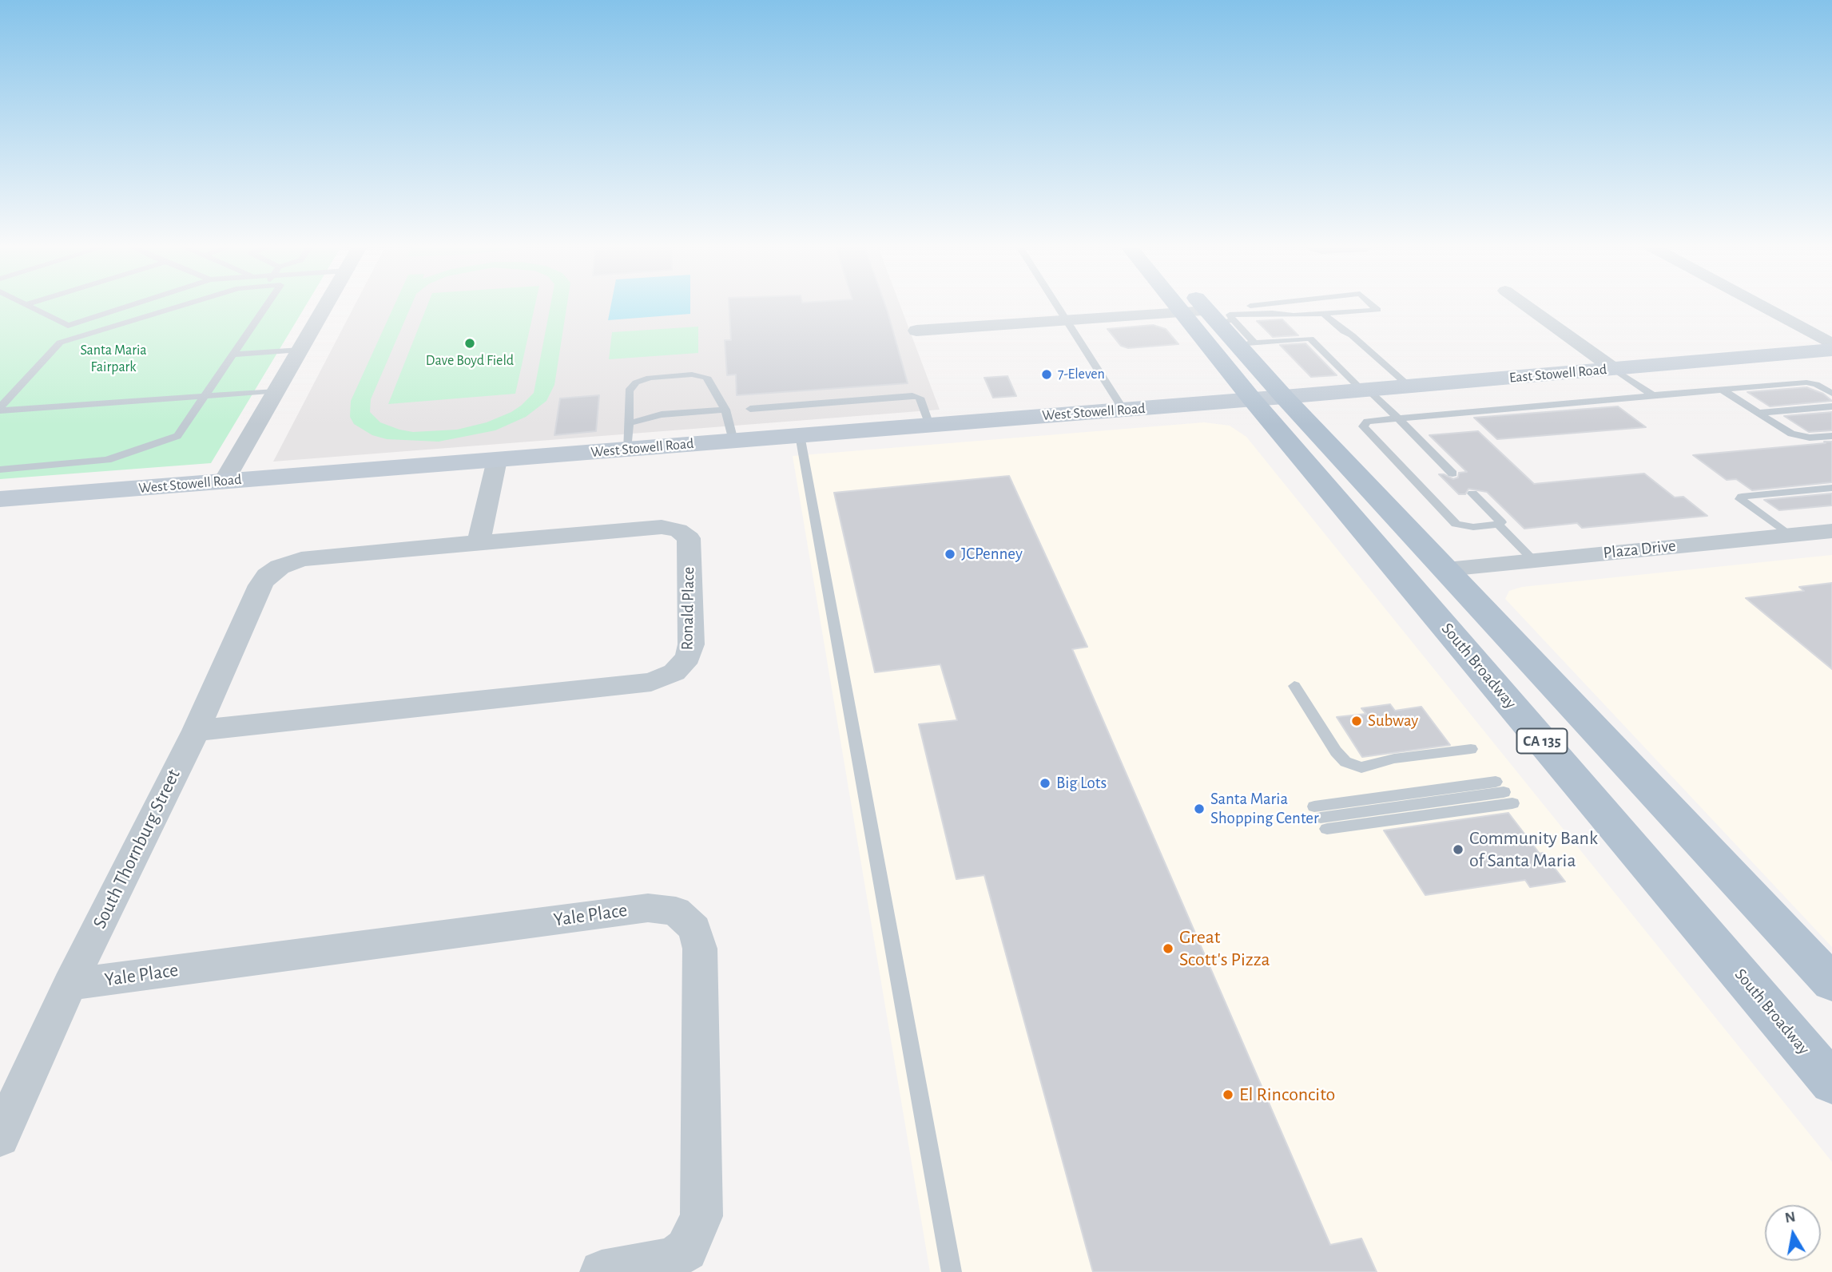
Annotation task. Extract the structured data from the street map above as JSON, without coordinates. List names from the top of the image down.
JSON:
{
  "streets": {
    "main road": [
      "East Stowell Road",
      "West Stowell Road",
      "South Broadway",
      "CA 135"
    ],
    "street": [
      "Plaza Drive",
      "Ronald Place",
      "South Thornburg Street",
      "Yale Place"
    ]
  },
  "crossings": [
    ["East Stowell Road", "West Stowell Road"],
    ["East Stowell Road", "South Broadway"],
    ["West Stowell Road", "South Broadway"],
    ["Plaza Drive", "South Broadway"],
    ["Ronald Place", "South Thornburg Street"],
    ["South Thornburg Street", "Yale Place"]
  ],
  "parks": ["Santa Maria Fairpark"],
  "places": [
    "Dave Boyd Field",
    "7-Eleven",
    "JCPenney",
    "Subway",
    "Big Lots",
    "Santa Maria Shopping Center",
    "Community Bank of Santa Maria",
    "Great Scott's Pizza",
    "El Rinconcito"
  ],
  "north": "top"
}
